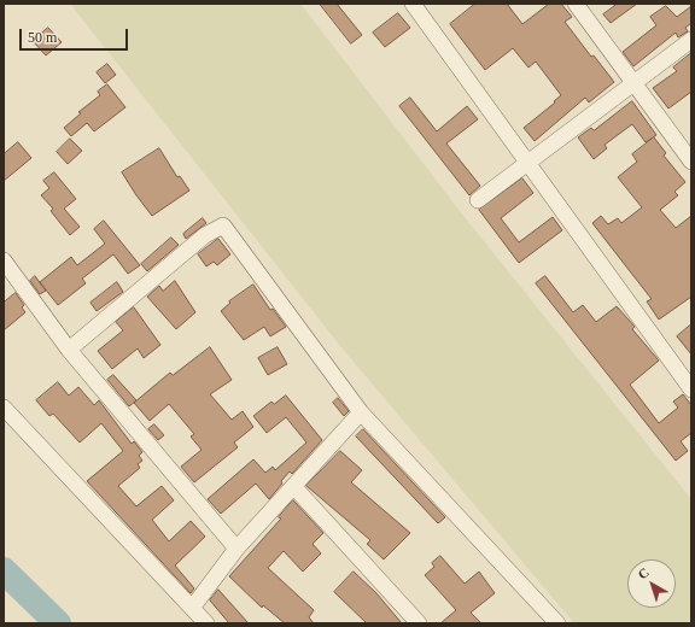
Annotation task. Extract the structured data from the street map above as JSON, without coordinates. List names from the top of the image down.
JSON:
{
  "scale_bar": "50 m",
  "north": "top left"
}
